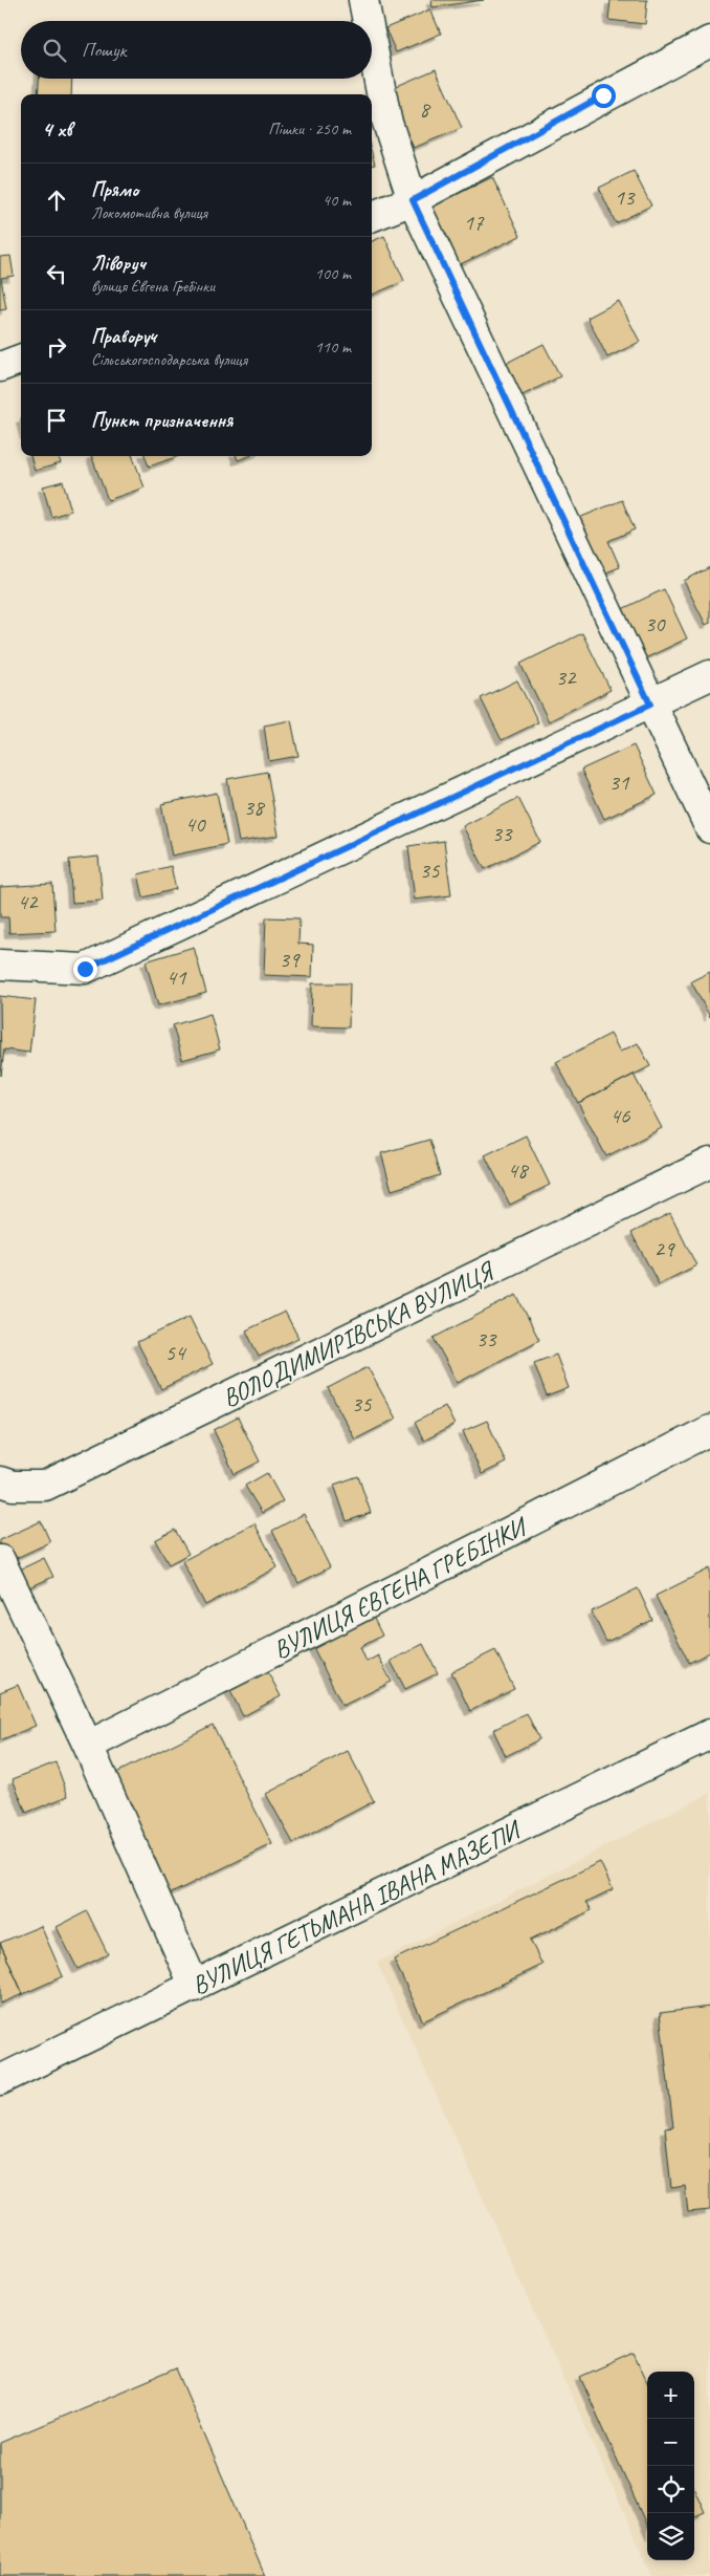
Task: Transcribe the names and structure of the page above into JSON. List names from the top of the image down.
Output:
{
  "streets": {
    "street": ["ВОЛОДИМИРІВСЬКА ВУЛИЦЯ", "ВУЛИЦЯ ЄВГЕНА ГРЕБІНКИ", "ВУЛИЦЯ ГЕТЬМАНА ІВАНА МАЗЕПИ"]
  },
  "house_numbers": [
    "8",
    "13",
    "17",
    "30",
    "32",
    "31",
    "38",
    "40",
    "33",
    "35",
    "42",
    "39",
    "41",
    "46",
    "48",
    "29",
    "33",
    "54",
    "35"
  ],
  "page": {
    "search": "Пошук",
    "heading": ["4 хв", "Пішки · 250 m"],
    "list": [
      ["Прямо", "Локомотивна вулиця", "40 m"],
      ["Ліворуч", "вулиця Євгена Гребінки", "100 m"],
      ["Праворуч", "Сільськогосподарська вулиця", "110 m"],
      "Пункт призначення"
    ],
    "map_buttons": ["+", "−"]
  }
}
